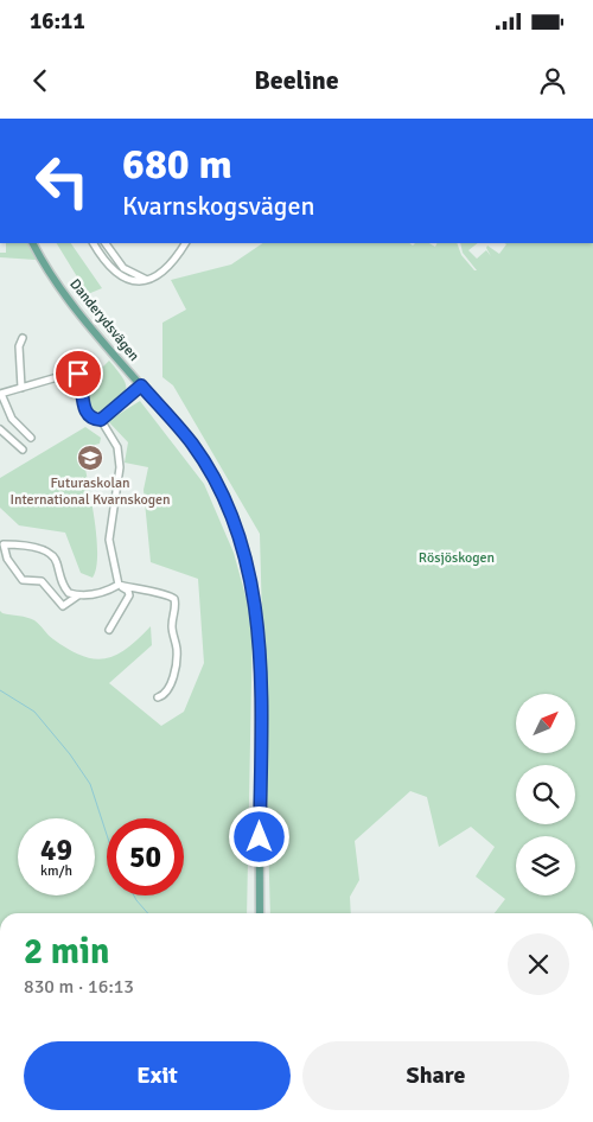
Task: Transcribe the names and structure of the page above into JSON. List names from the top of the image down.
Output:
{
  "streets": {
    "main road": ["Danderydsvägen"]
  },
  "parks": ["Rösjöskogen"],
  "places": {
    "school or university": ["Futuraskolan International Kvarnskogen"]
  },
  "north": "top right",
  "page": {
    "status": "16:11",
    "header": "Beeline",
    "turn": ["680 m", "Kvarnskogsvägen"],
    "speed": "49 km/h",
    "limit": "50",
    "heading": ["2 min", "830 m · 16:13"],
    "buttons": ["Exit", "Share"]
  }
}
